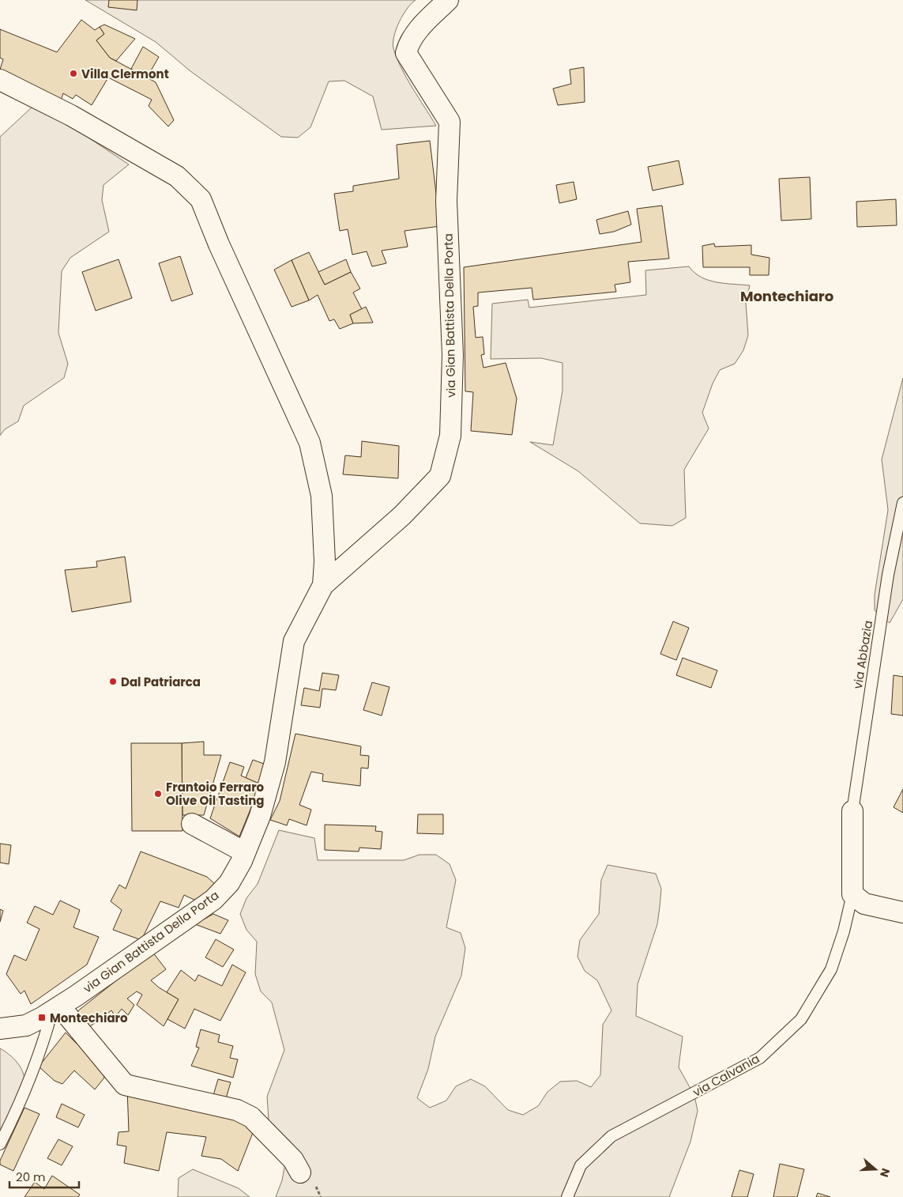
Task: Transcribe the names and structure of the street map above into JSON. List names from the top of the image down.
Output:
{
  "streets": {
    "street": ["via Gian Battista Della Porta", "via Calvania"],
    "lane": ["via Abbazia"]
  },
  "crossings": [
    ["via Abbazia", "via Calvania"]
  ],
  "districts": ["Montechiaro"],
  "places": {
    "other": ["Villa Clermont", "Dal Patriarca", "Frantoio Ferraro Olive Oil Tasting"],
    "transit": ["Montechiaro"]
  },
  "scale_bar": "20 m",
  "north": "right"
}
